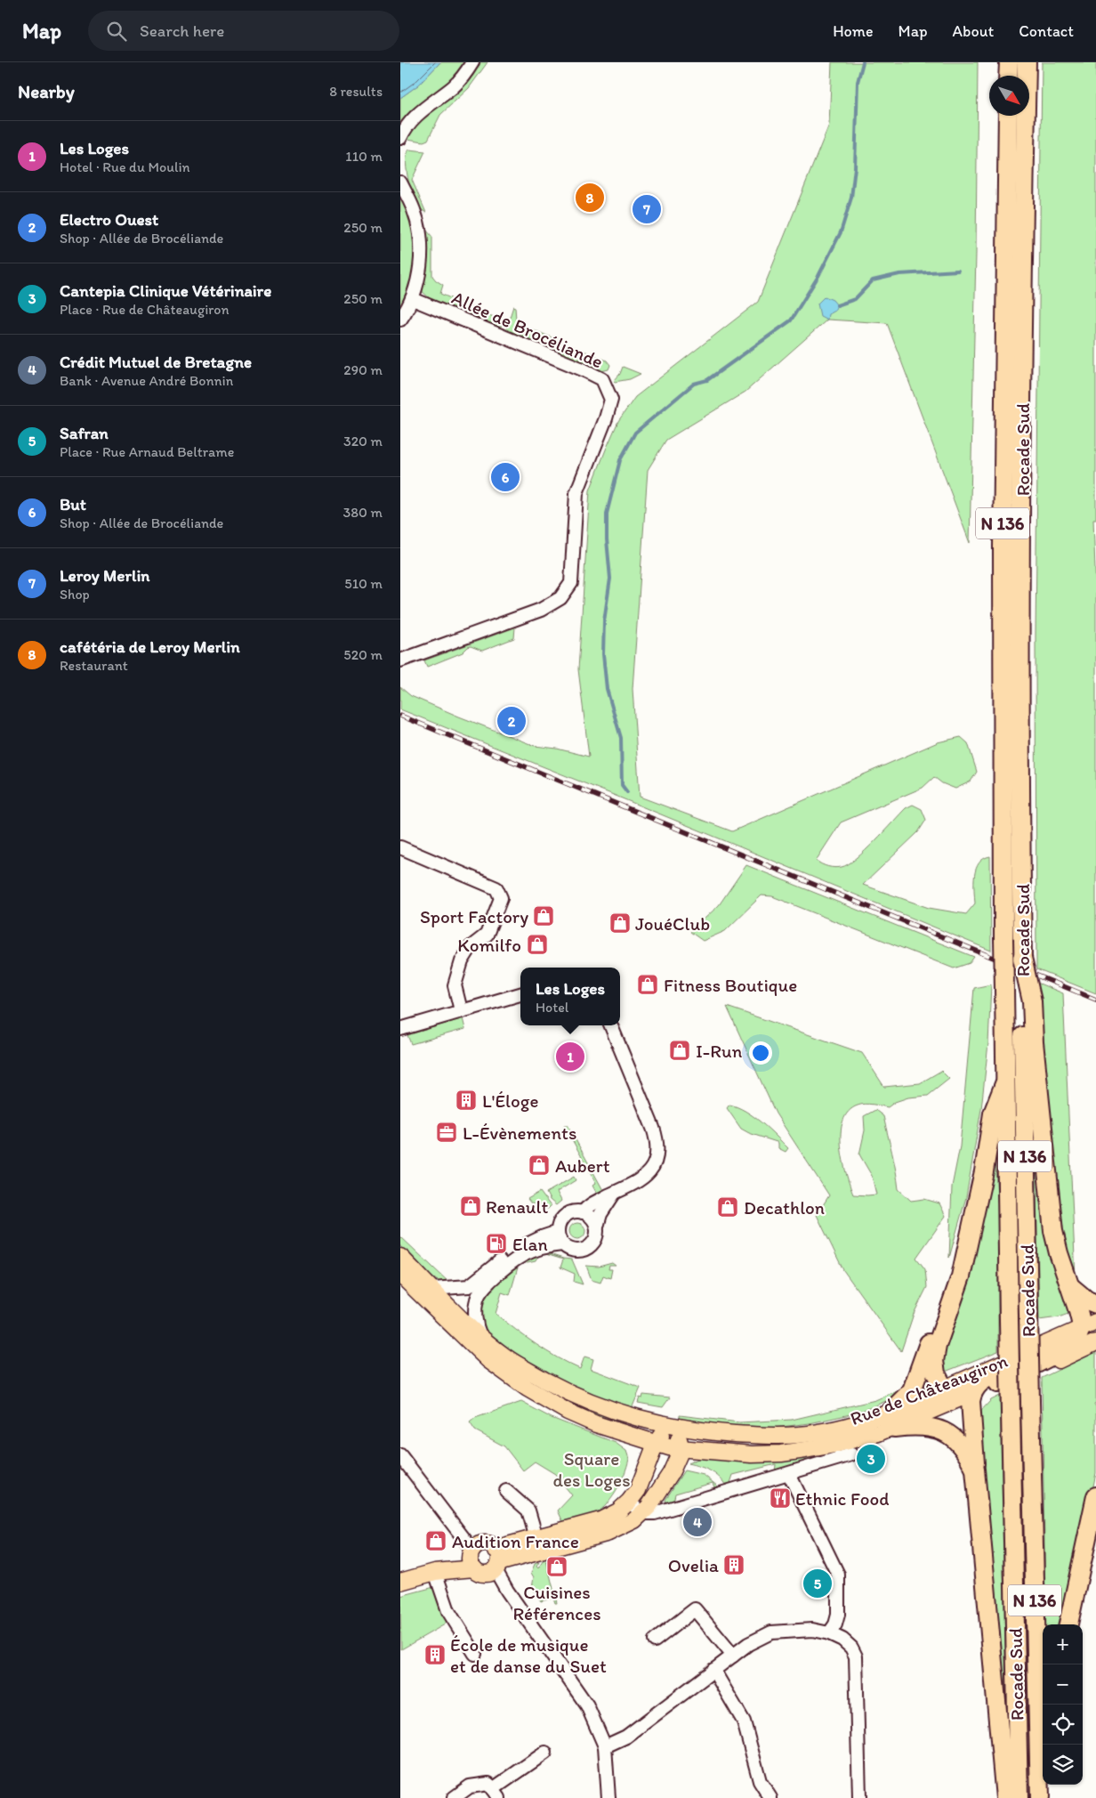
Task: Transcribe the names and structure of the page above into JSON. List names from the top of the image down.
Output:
{
  "streets": {
    "highway": ["Rocade Sud", "N 136"],
    "main road": ["Rue de Châteaugiron"],
    "street": ["Allée de Brocéliande"]
  },
  "parks": ["Square des Loges"],
  "places": {
    "shop": [
      "Sport Factory",
      "JouéClub",
      "Komilfo",
      "Fitness Boutique",
      "I-Run",
      "Aubert",
      "Renault",
      "Decathlon",
      "Audition France",
      "Cuisines Références"
    ],
    "building": ["L'Éloge", "Ovelia", "École de musique et de danse du Suet"],
    "office": ["L-Évènements"],
    "fuel station": ["Elan"],
    "restaurant": ["Ethnic Food"]
  },
  "north": "bottom right",
  "page": {
    "header": "Map",
    "search": "Search here",
    "nav": [
      "Home",
      "Map",
      "About",
      "Contact"
    ],
    "heading": ["Nearby", "8 results"],
    "list": [
      {
        "mark": "1",
        "name": "Les Loges",
        "note": "Hotel · Rue du Moulin",
        "value": "110 m"
      },
      {
        "mark": "2",
        "name": "Electro Ouest",
        "note": "Shop · Allée de Brocéliande",
        "value": "250 m"
      },
      {
        "mark": "3",
        "name": "Cantepia Clinique Vétérinaire",
        "note": "Place · Rue de Châteaugiron",
        "value": "250 m"
      },
      {
        "mark": "4",
        "name": "Crédit Mutuel de Bretagne",
        "note": "Bank · Avenue André Bonnin",
        "value": "290 m"
      },
      {
        "mark": "5",
        "name": "Safran",
        "note": "Place · Rue Arnaud Beltrame",
        "value": "320 m"
      },
      {
        "mark": "6",
        "name": "But",
        "note": "Shop · Allée de Brocéliande",
        "value": "380 m"
      },
      {
        "mark": "7",
        "name": "Leroy Merlin",
        "note": "Shop",
        "value": "510 m"
      },
      {
        "mark": "8",
        "name": "cafétéria de Leroy Merlin",
        "note": "Restaurant",
        "value": "520 m"
      }
    ],
    "pins": [
      "8",
      "7",
      "6",
      "2",
      "1",
      "3",
      "4",
      "5"
    ],
    "popup": ["Les Loges", "Hotel"],
    "map_buttons": ["+", "−"]
  }
}
